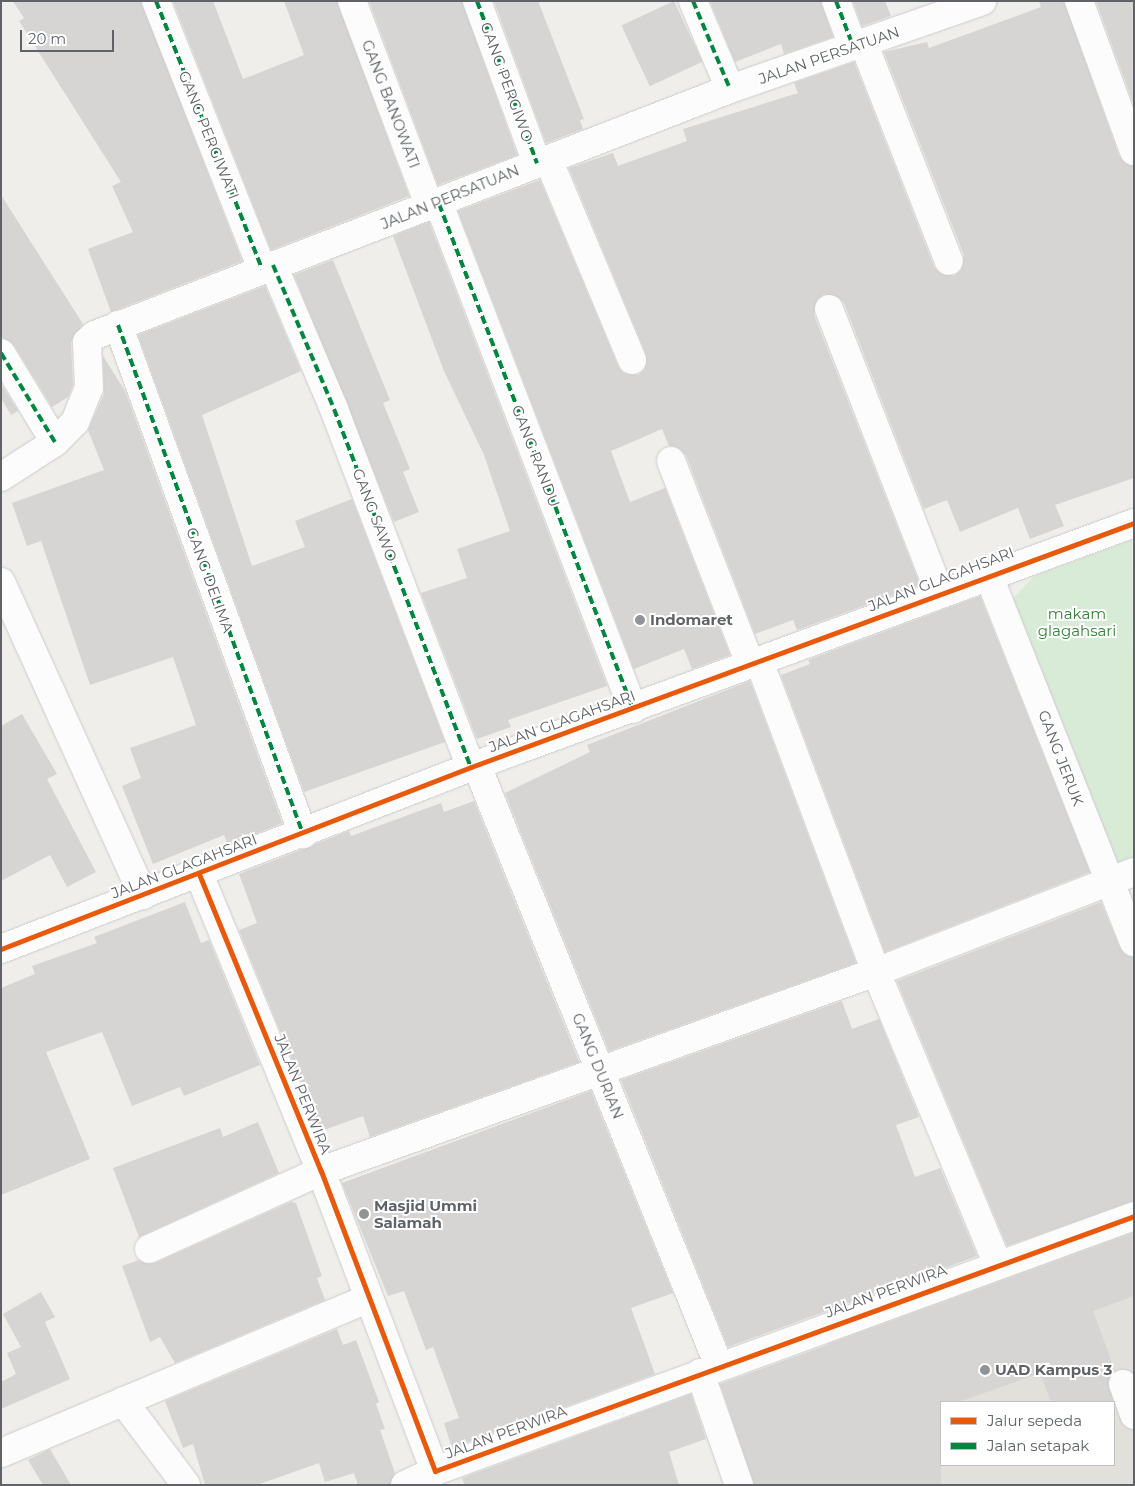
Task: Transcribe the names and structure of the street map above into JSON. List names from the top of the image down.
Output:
{
  "streets": {
    "street": [
      "JALAN PERSATUAN",
      "GANG PERGIWO",
      "GANG BANOWATI",
      "GANG PERGIWATI",
      "GANG RANDU",
      "GANG SAWO",
      "JALAN GLAGAHSARI",
      "GANG DELIMA",
      "GANG JERUK",
      "GANG DURIAN",
      "JALAN PERWIRA"
    ]
  },
  "crossings": [
    ["JALAN PERSATUAN", "GANG PERGIWO"],
    ["JALAN PERSATUAN", "GANG BANOWATI"],
    ["JALAN PERSATUAN", "GANG PERGIWATI"],
    ["JALAN PERSATUAN", "GANG RANDU"],
    ["JALAN PERSATUAN", "GANG SAWO"],
    ["JALAN PERSATUAN", "GANG DELIMA"],
    ["GANG BANOWATI", "GANG RANDU"],
    ["GANG PERGIWATI", "GANG SAWO"],
    ["GANG RANDU", "JALAN GLAGAHSARI"],
    ["GANG SAWO", "JALAN GLAGAHSARI"],
    ["GANG SAWO", "GANG DURIAN"],
    ["JALAN GLAGAHSARI", "GANG DELIMA"],
    ["JALAN GLAGAHSARI", "GANG JERUK"],
    ["JALAN GLAGAHSARI", "GANG DURIAN"],
    ["JALAN GLAGAHSARI", "JALAN PERWIRA"],
    ["GANG DURIAN", "JALAN PERWIRA"]
  ],
  "parks": ["makam glagahsari"],
  "places": ["Indomaret", "Masjid Ummi Salamah", "UAD Kampus 3"],
  "legend": ["Jalur sepeda", "Jalan setapak"],
  "scale_bar": "20 m"
}
